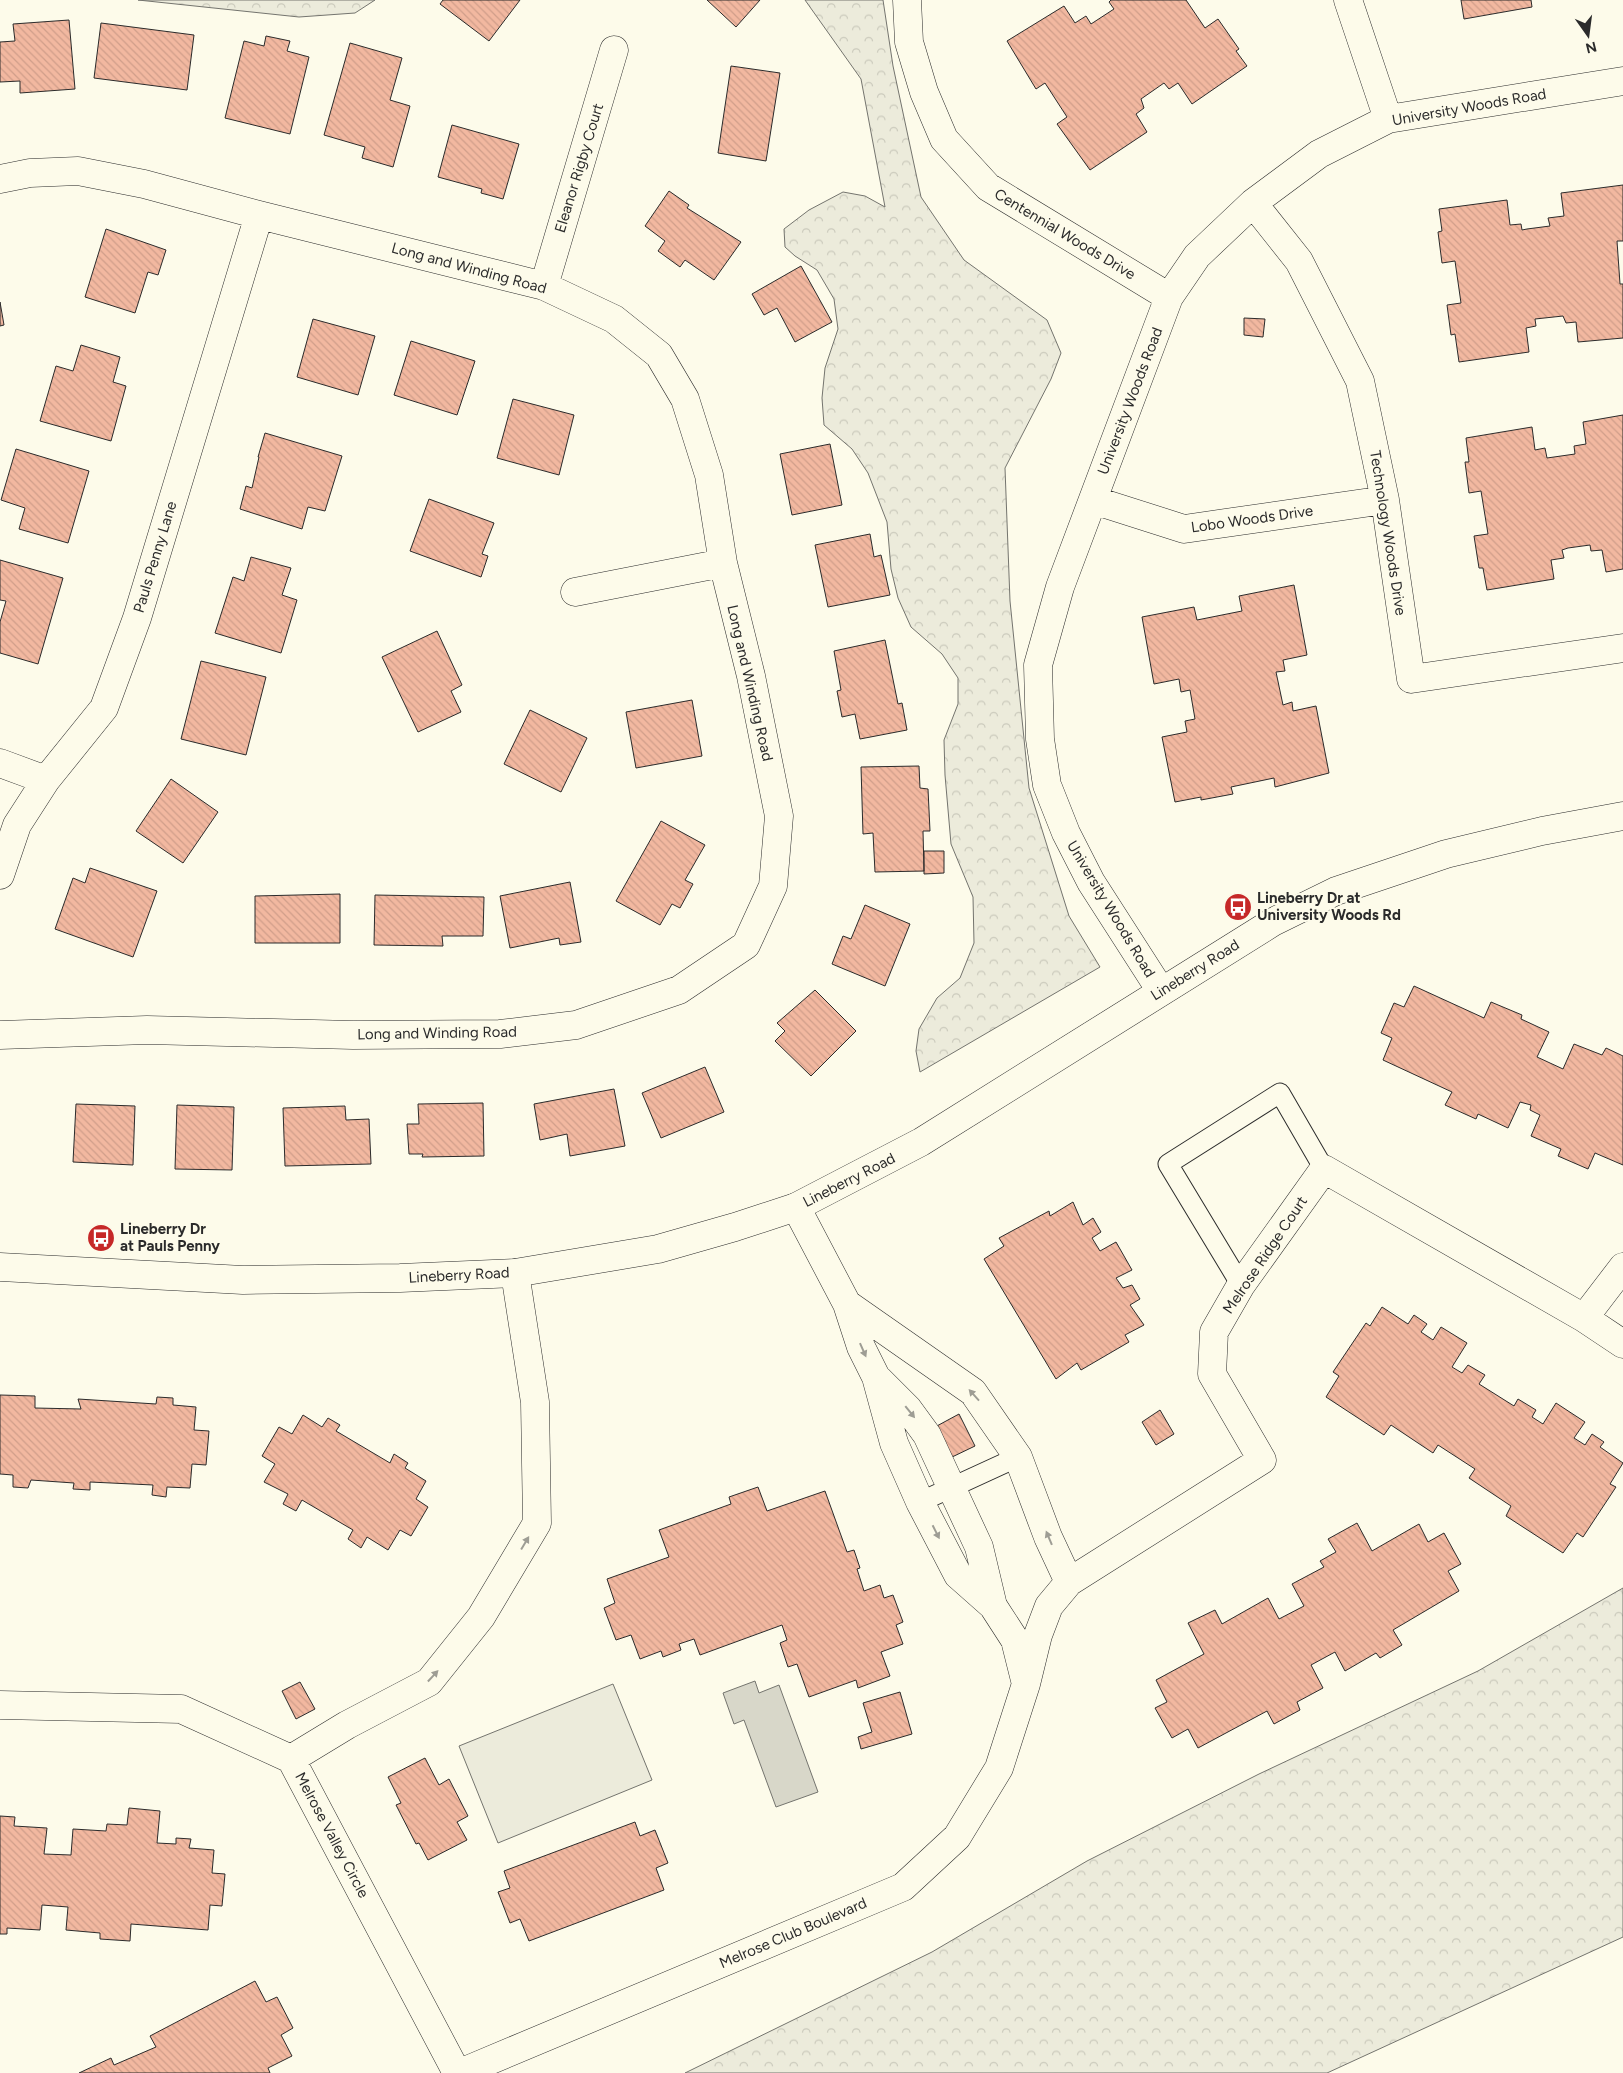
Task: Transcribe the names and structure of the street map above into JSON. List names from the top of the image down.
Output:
{
  "streets": {
    "street": [
      "University Woods Road",
      "Eleanor Rigby Court",
      "Centennial Woods Drive",
      "Long and Winding Road",
      "Lobo Woods Drive",
      "Technology Woods Drive",
      "Pauls Penny Lane",
      "Lineberry Road",
      "Melrose Ridge Court",
      "Melrose Valley Circle",
      "Melrose Club Boulevard"
    ]
  },
  "crossings": [
    ["University Woods Road", "Centennial Woods Drive"],
    ["University Woods Road", "Lobo Woods Drive"],
    ["University Woods Road", "Technology Woods Drive"],
    ["University Woods Road", "Lineberry Road"],
    ["Eleanor Rigby Court", "Long and Winding Road"],
    ["Long and Winding Road", "Pauls Penny Lane"],
    ["Lobo Woods Drive", "Technology Woods Drive"],
    ["Melrose Ridge Court", "Melrose Club Boulevard"],
    ["Melrose Valley Circle", "Melrose Club Boulevard"]
  ],
  "places": {
    "bus stop": ["Lineberry Dr at University Woods Rd", "Lineberry Dr at Pauls Penny"]
  },
  "north": "bottom"
}
